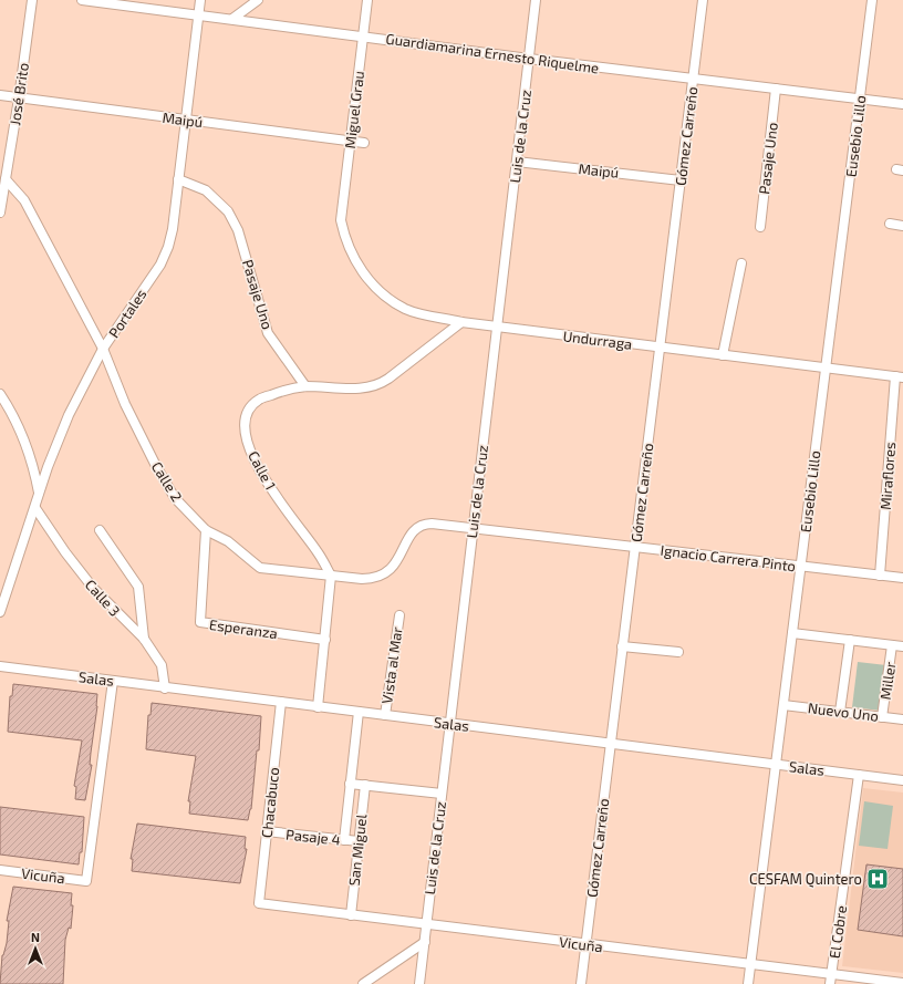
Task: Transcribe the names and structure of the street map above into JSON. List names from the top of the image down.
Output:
{
  "streets": {
    "street": [
      "Guardiamarina Ernesto Riquelme",
      "José Brito",
      "Miguel Grau",
      "Maipú",
      "Luis de la Cruz",
      "Gómez Carreño",
      "Eusebio Lillo",
      "Pasaje Uno",
      "Portales",
      "Undurraga",
      "Calle 1",
      "Miraflores",
      "Calle 2",
      "Ignacio Carrera Pinto",
      "Calle 3",
      "Esperanza",
      "Vista al Mar",
      "Salas",
      "Miller",
      "Nuevo Uno",
      "Chacabuco",
      "Pasaje 4",
      "San Miguel",
      "Vicuña",
      "El Cobre"
    ]
  },
  "crossings": [
    ["Guardiamarina Ernesto Riquelme", "Miguel Grau"],
    ["Guardiamarina Ernesto Riquelme", "Luis de la Cruz"],
    ["Guardiamarina Ernesto Riquelme", "Gómez Carreño"],
    ["Guardiamarina Ernesto Riquelme", "Eusebio Lillo"],
    ["Guardiamarina Ernesto Riquelme", "Pasaje Uno"],
    ["Guardiamarina Ernesto Riquelme", "Portales"],
    ["José Brito", "Maipú"],
    ["José Brito", "Calle 2"],
    ["Miguel Grau", "Maipú"],
    ["Miguel Grau", "Undurraga"],
    ["Maipú", "Luis de la Cruz"],
    ["Maipú", "Gómez Carreño"],
    ["Maipú", "Portales"],
    ["Luis de la Cruz", "Undurraga"],
    ["Luis de la Cruz", "Calle 2"],
    ["Luis de la Cruz", "Ignacio Carrera Pinto"],
    ["Luis de la Cruz", "Salas"],
    ["Luis de la Cruz", "Vicuña"],
    ["Gómez Carreño", "Undurraga"],
    ["Gómez Carreño", "Ignacio Carrera Pinto"],
    ["Gómez Carreño", "Salas"],
    ["Gómez Carreño", "Vicuña"],
    ["Eusebio Lillo", "Undurraga"],
    ["Eusebio Lillo", "Ignacio Carrera Pinto"],
    ["Eusebio Lillo", "Salas"],
    ["Eusebio Lillo", "Nuevo Uno"],
    ["Eusebio Lillo", "Vicuña"],
    ["Pasaje Uno", "Portales"],
    ["Pasaje Uno", "Calle 1"],
    ["Portales", "Calle 2"],
    ["Portales", "Calle 3"],
    ["Undurraga", "Miraflores"],
    ["Calle 1", "Calle 2"],
    ["Miraflores", "Ignacio Carrera Pinto"],
    ["Calle 2", "Ignacio Carrera Pinto"],
    ["Calle 2", "Esperanza"],
    ["Calle 3", "Salas"],
    ["Vista al Mar", "Salas"],
    ["Salas", "Chacabuco"],
    ["Salas", "San Miguel"],
    ["Salas", "Vicuña"],
    ["Salas", "El Cobre"],
    ["Miller", "Nuevo Uno"],
    ["Chacabuco", "Pasaje 4"],
    ["Chacabuco", "Vicuña"],
    ["Pasaje 4", "San Miguel"],
    ["San Miguel", "Vicuña"],
    ["Vicuña", "El Cobre"]
  ],
  "places": {
    "hospital": ["CESFAM Quintero"]
  },
  "north": "top"
}
